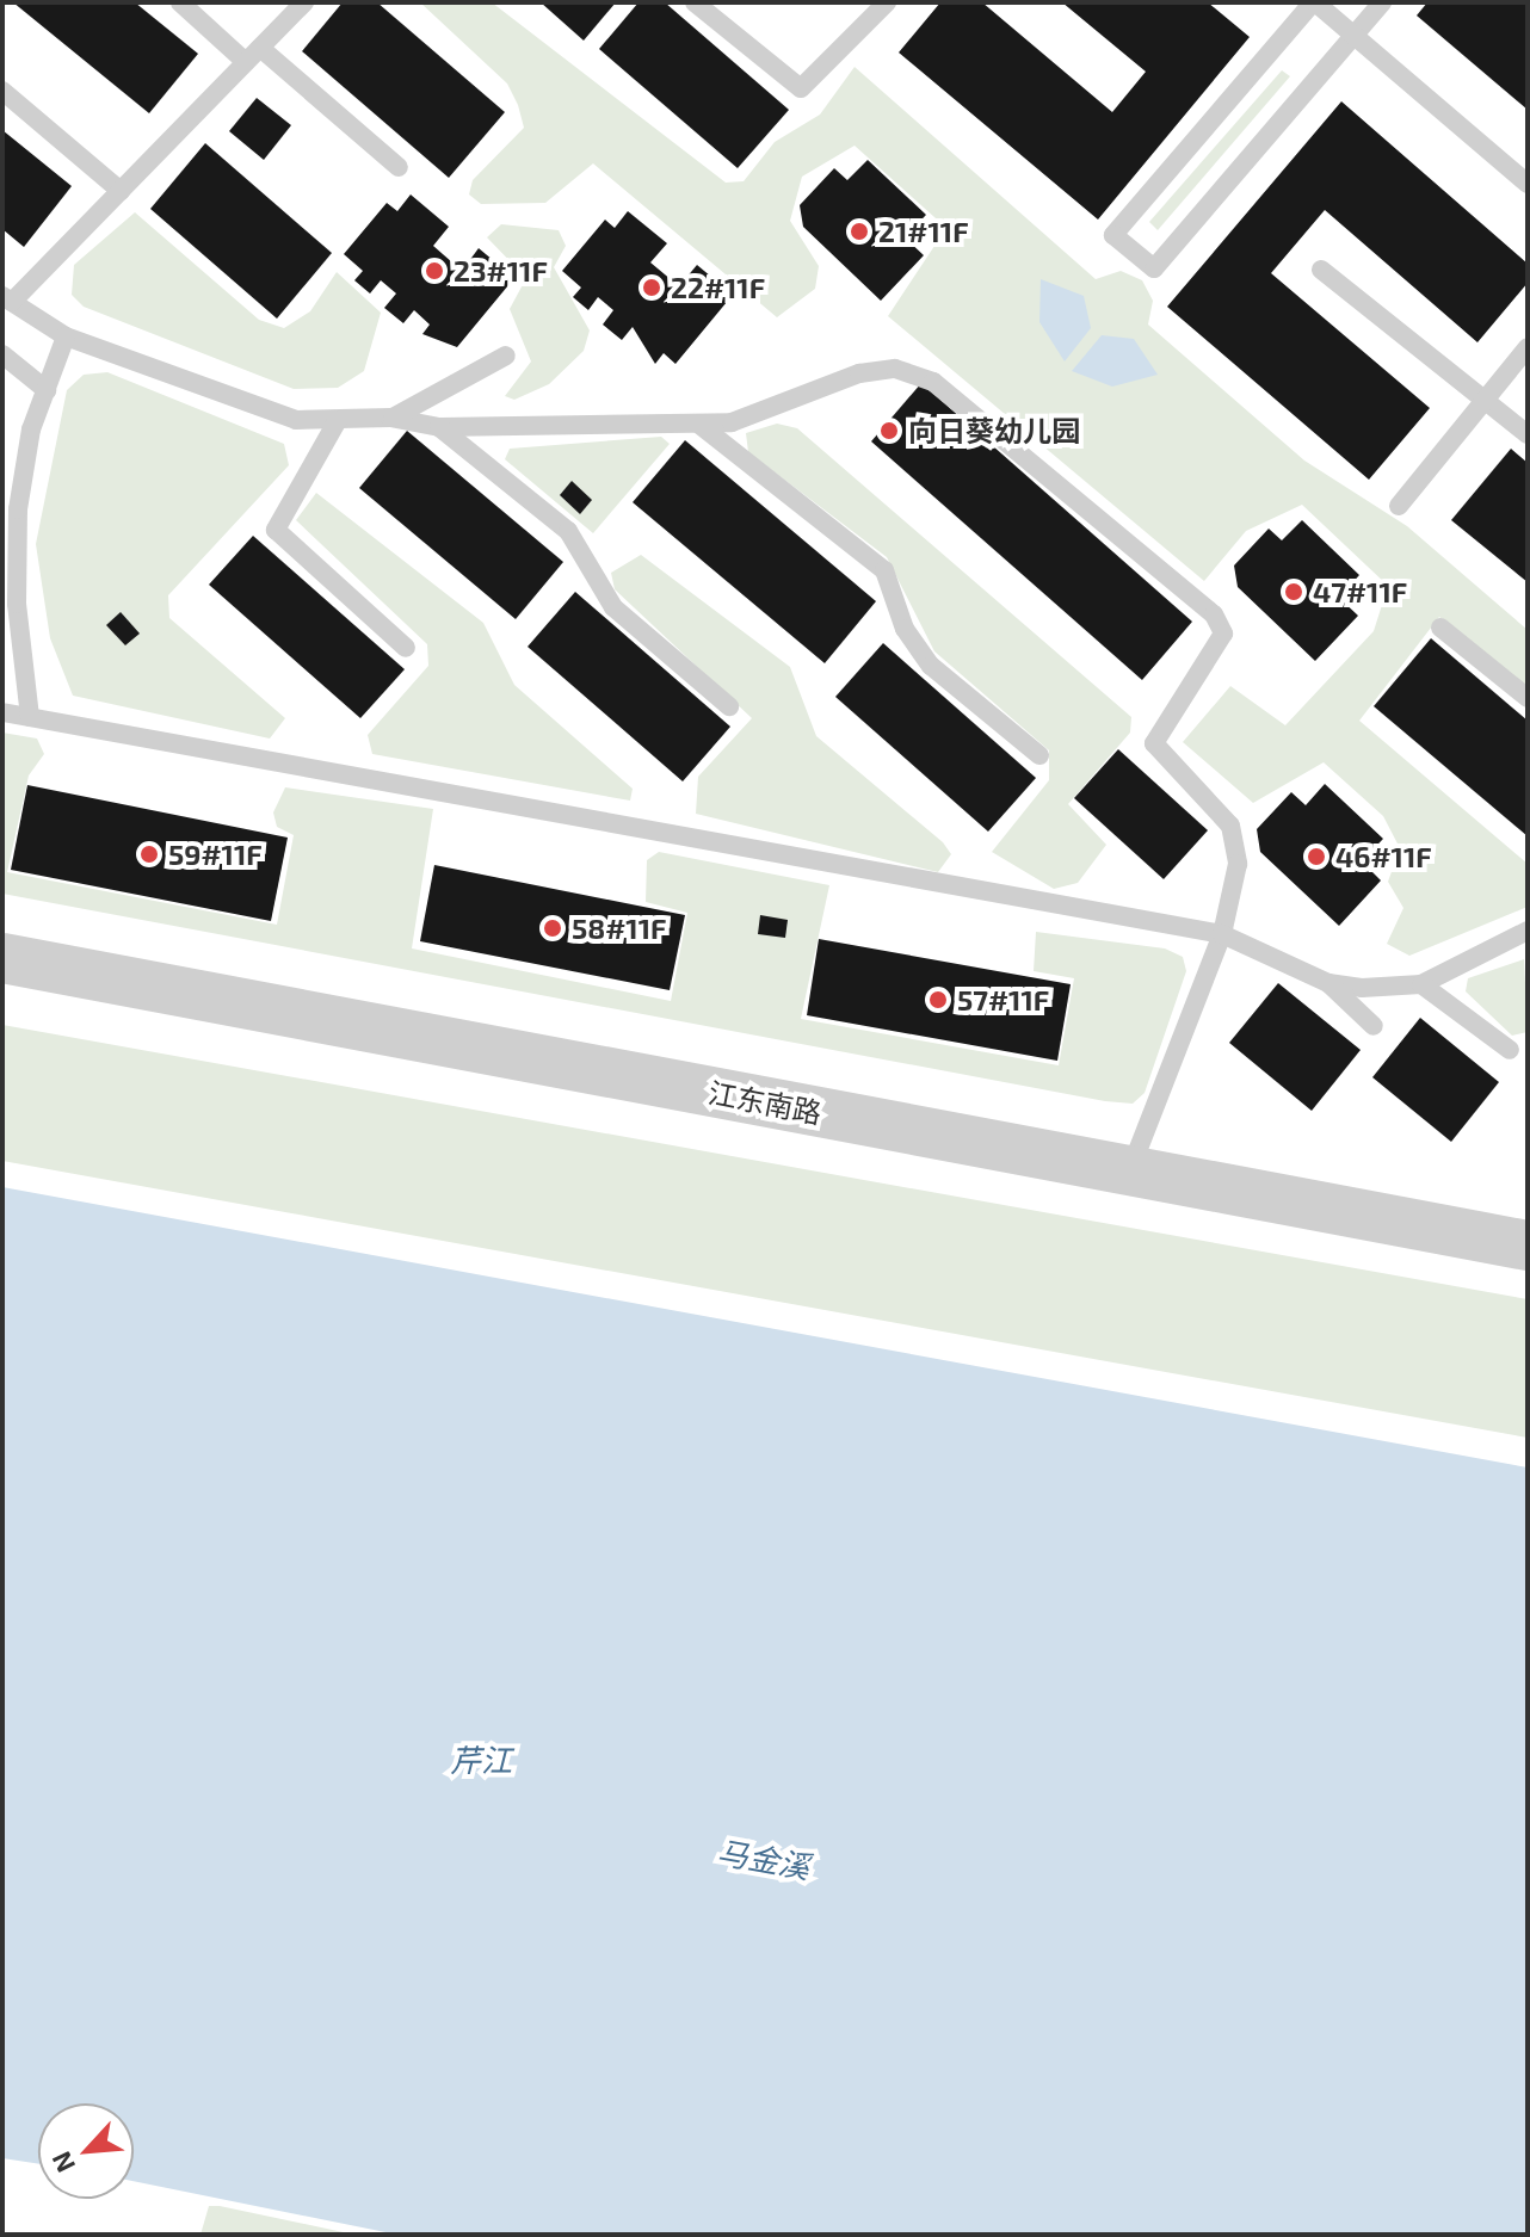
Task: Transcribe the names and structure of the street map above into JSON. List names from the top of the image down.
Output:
{
  "streets": {
    "street": ["江东南路"]
  },
  "water": ["芹江", "马金溪"],
  "places": [
    "21#11F",
    "23#11F",
    "22#11F",
    "向日葵幼儿园",
    "47#11F",
    "59#11F",
    "46#11F",
    "58#11F",
    "57#11F"
  ],
  "north": "bottom left"
}
